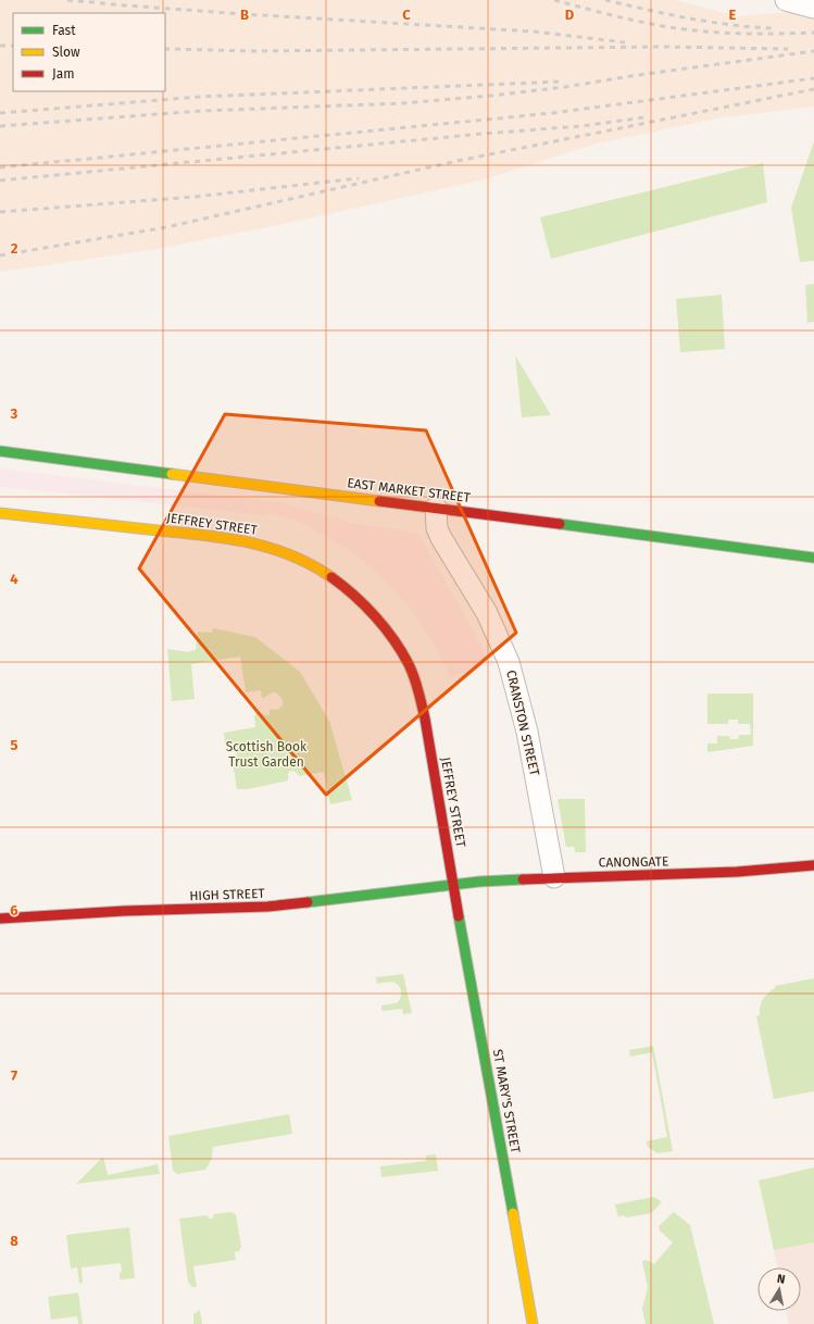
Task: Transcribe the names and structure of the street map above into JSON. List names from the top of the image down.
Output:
{
  "streets": {
    "street": [
      "EAST MARKET STREET",
      "JEFFREY STREET",
      "CRANSTON STREET",
      "CANONGATE",
      "HIGH STREET",
      "ST MARY'S STREET"
    ]
  },
  "crossings": [
    ["EAST MARKET STREET", "CRANSTON STREET"],
    ["JEFFREY STREET", "CANONGATE"],
    ["JEFFREY STREET", "HIGH STREET"],
    ["JEFFREY STREET", "ST MARY'S STREET"],
    ["CRANSTON STREET", "CANONGATE"],
    ["CANONGATE", "HIGH STREET"],
    ["CANONGATE", "ST MARY'S STREET"],
    ["HIGH STREET", "ST MARY'S STREET"]
  ],
  "parks": ["Scottish Book Trust Garden"],
  "legend": ["Fast", "Slow", "Jam"],
  "north": "top",
  "grid": {
    "columns": [
      "B",
      "C",
      "D",
      "E"
    ],
    "rows": [
      "2",
      "3",
      "4",
      "5",
      "6",
      "7",
      "8"
    ]
  }
}
